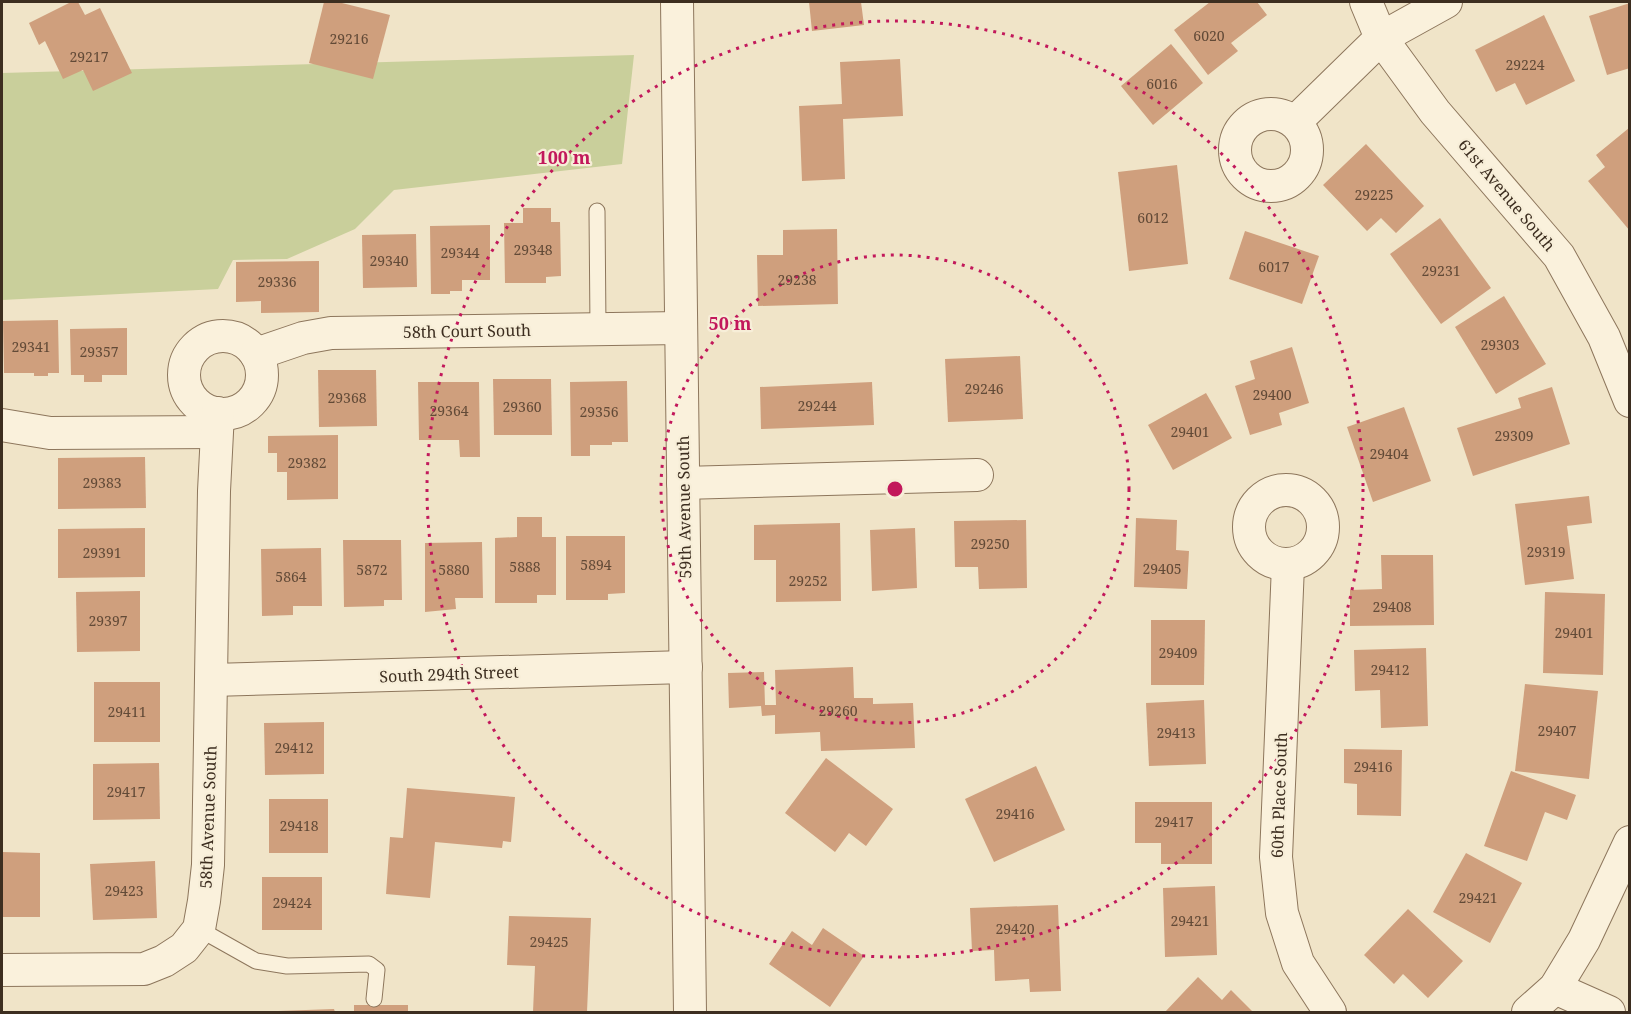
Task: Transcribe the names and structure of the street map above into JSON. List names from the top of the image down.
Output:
{
  "streets": {
    "street": [
      "61st Avenue South",
      "58th Court South",
      "59th Avenue South",
      "South 294th Street",
      "60th Place South",
      "58th Avenue South"
    ]
  },
  "crossings": [
    ["58th Court South", "59th Avenue South"],
    ["59th Avenue South", "South 294th Street"],
    ["South 294th Street", "58th Avenue South"]
  ],
  "house_numbers": [
    "6020",
    "29216",
    "29217",
    "29224",
    "6016",
    "29225",
    "6012",
    "29348",
    "29344",
    "29340",
    "6017",
    "29231",
    "29238",
    "29336",
    "29303",
    "29341",
    "29357",
    "29246",
    "29400",
    "29368",
    "29244",
    "29360",
    "29364",
    "29356",
    "29401",
    "29309",
    "29404",
    "29382",
    "29383",
    "29250",
    "29319",
    "29391",
    "5894",
    "5888",
    "29405",
    "5872",
    "5880",
    "5864",
    "29252",
    "29408",
    "29397",
    "29401",
    "29409",
    "29412",
    "29260",
    "29411",
    "29407",
    "29413",
    "29412",
    "29416",
    "29417",
    "29416",
    "29417",
    "29418",
    "29423",
    "29421",
    "29424",
    "29421",
    "29420",
    "29425"
  ],
  "rings": ["100 m", "50 m"]
}
